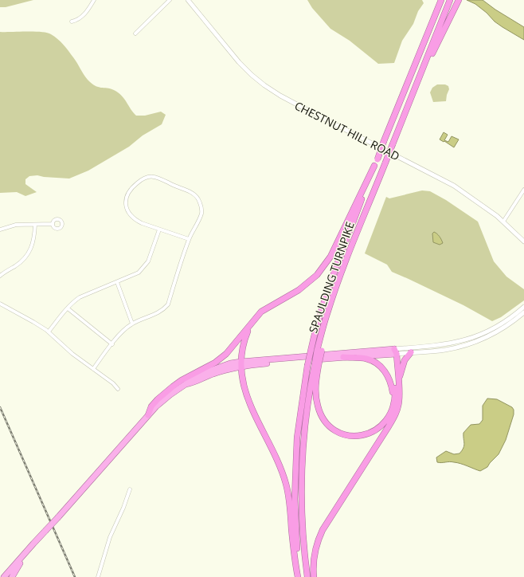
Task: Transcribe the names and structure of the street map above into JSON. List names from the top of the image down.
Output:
{
  "streets": {
    "highway": ["SPAULDING TURNPIKE"],
    "street": ["CHESTNUT HILL ROAD"]
  }
}
